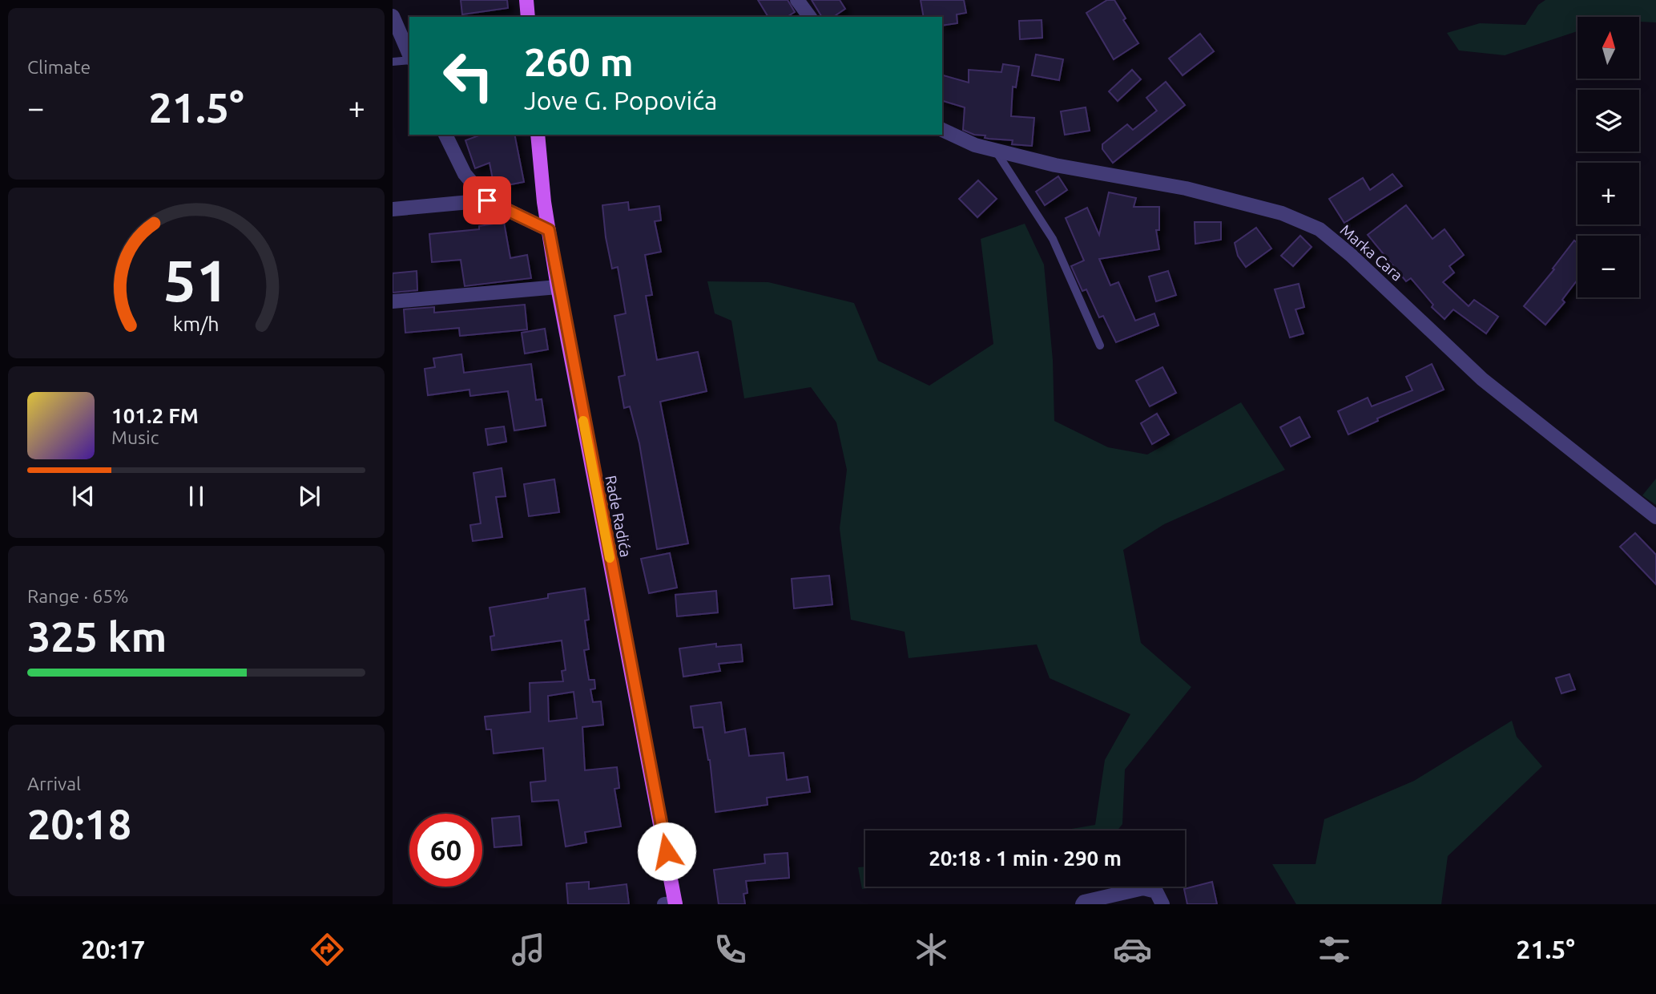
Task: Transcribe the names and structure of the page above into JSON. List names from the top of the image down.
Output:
{
  "streets": {
    "main road": ["Rade Radića"],
    "street": ["Marka Cara"]
  },
  "north": "top",
  "page": {
    "tile": [
      "Climate",
      ["Range · 65%", "325 km"],
      ["Arrival", "20:18"]
    ],
    "map_buttons": ["+", "−"],
    "turn": ["260 m", "Jove G. Popovića"],
    "heat": ["−", "21.5°", "+"],
    "song": ["101.2 FM", "Music"],
    "limit": "60",
    "trip": "20:18 · 1 min · 290 m",
    "tabs": ["20:17", "21.5°"],
    "gauge": ["51", "km/h"]
  }
}
